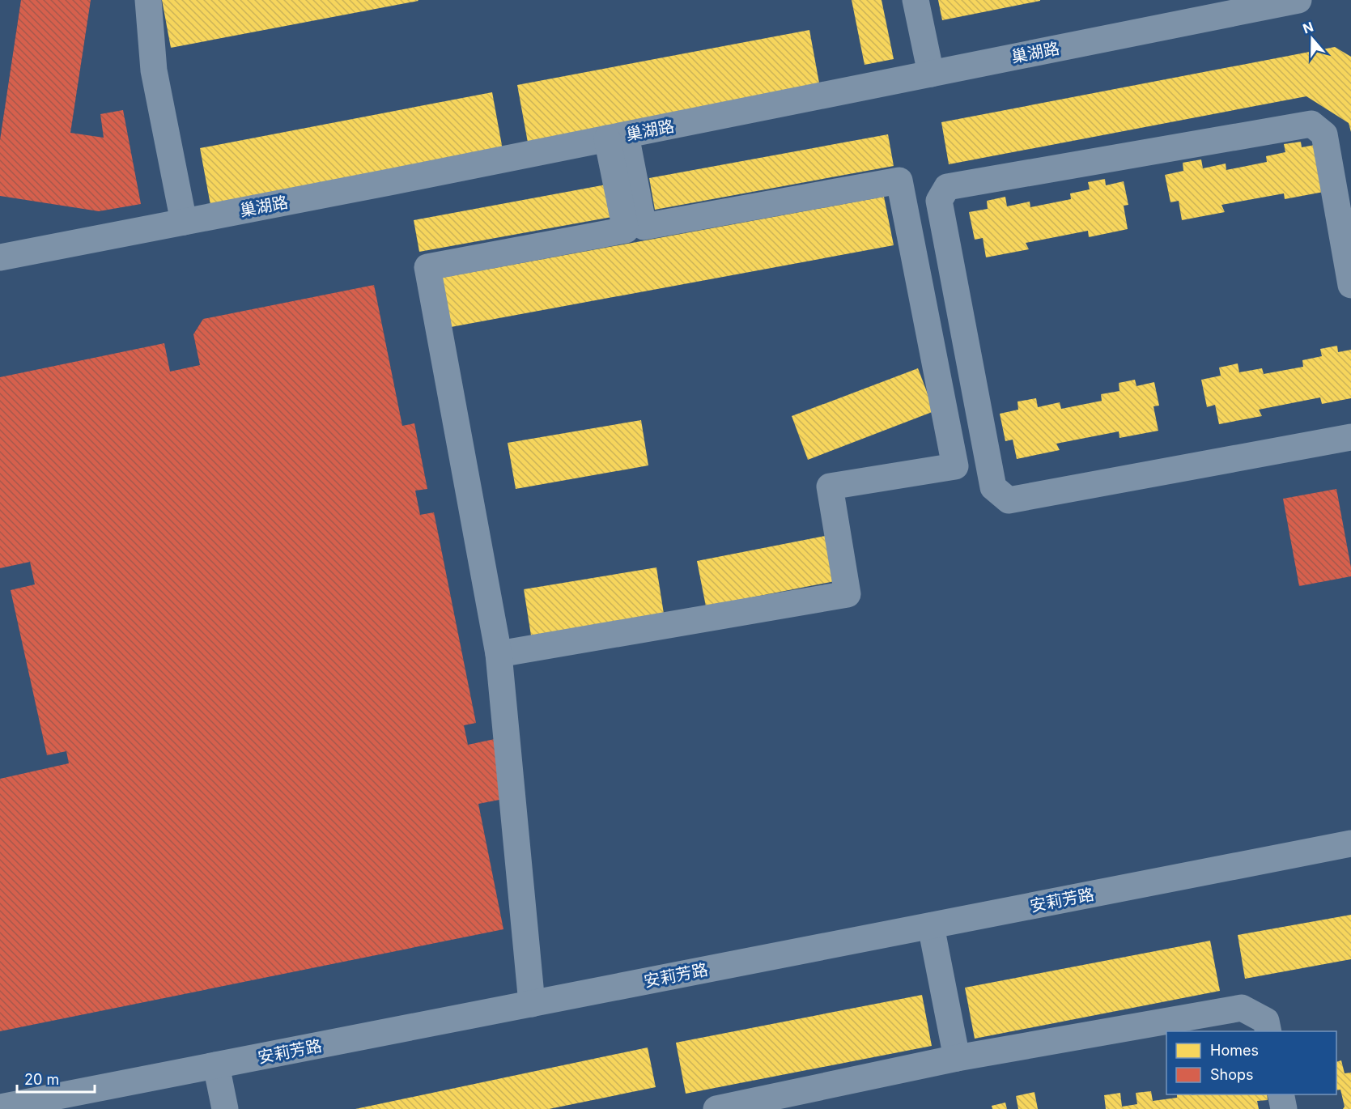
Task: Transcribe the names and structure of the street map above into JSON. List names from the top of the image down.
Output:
{
  "streets": {
    "street": ["巢湖路", "安莉芳路"]
  },
  "legend": ["Homes", "Shops"],
  "scale_bar": "20 m",
  "north": "top"
}
